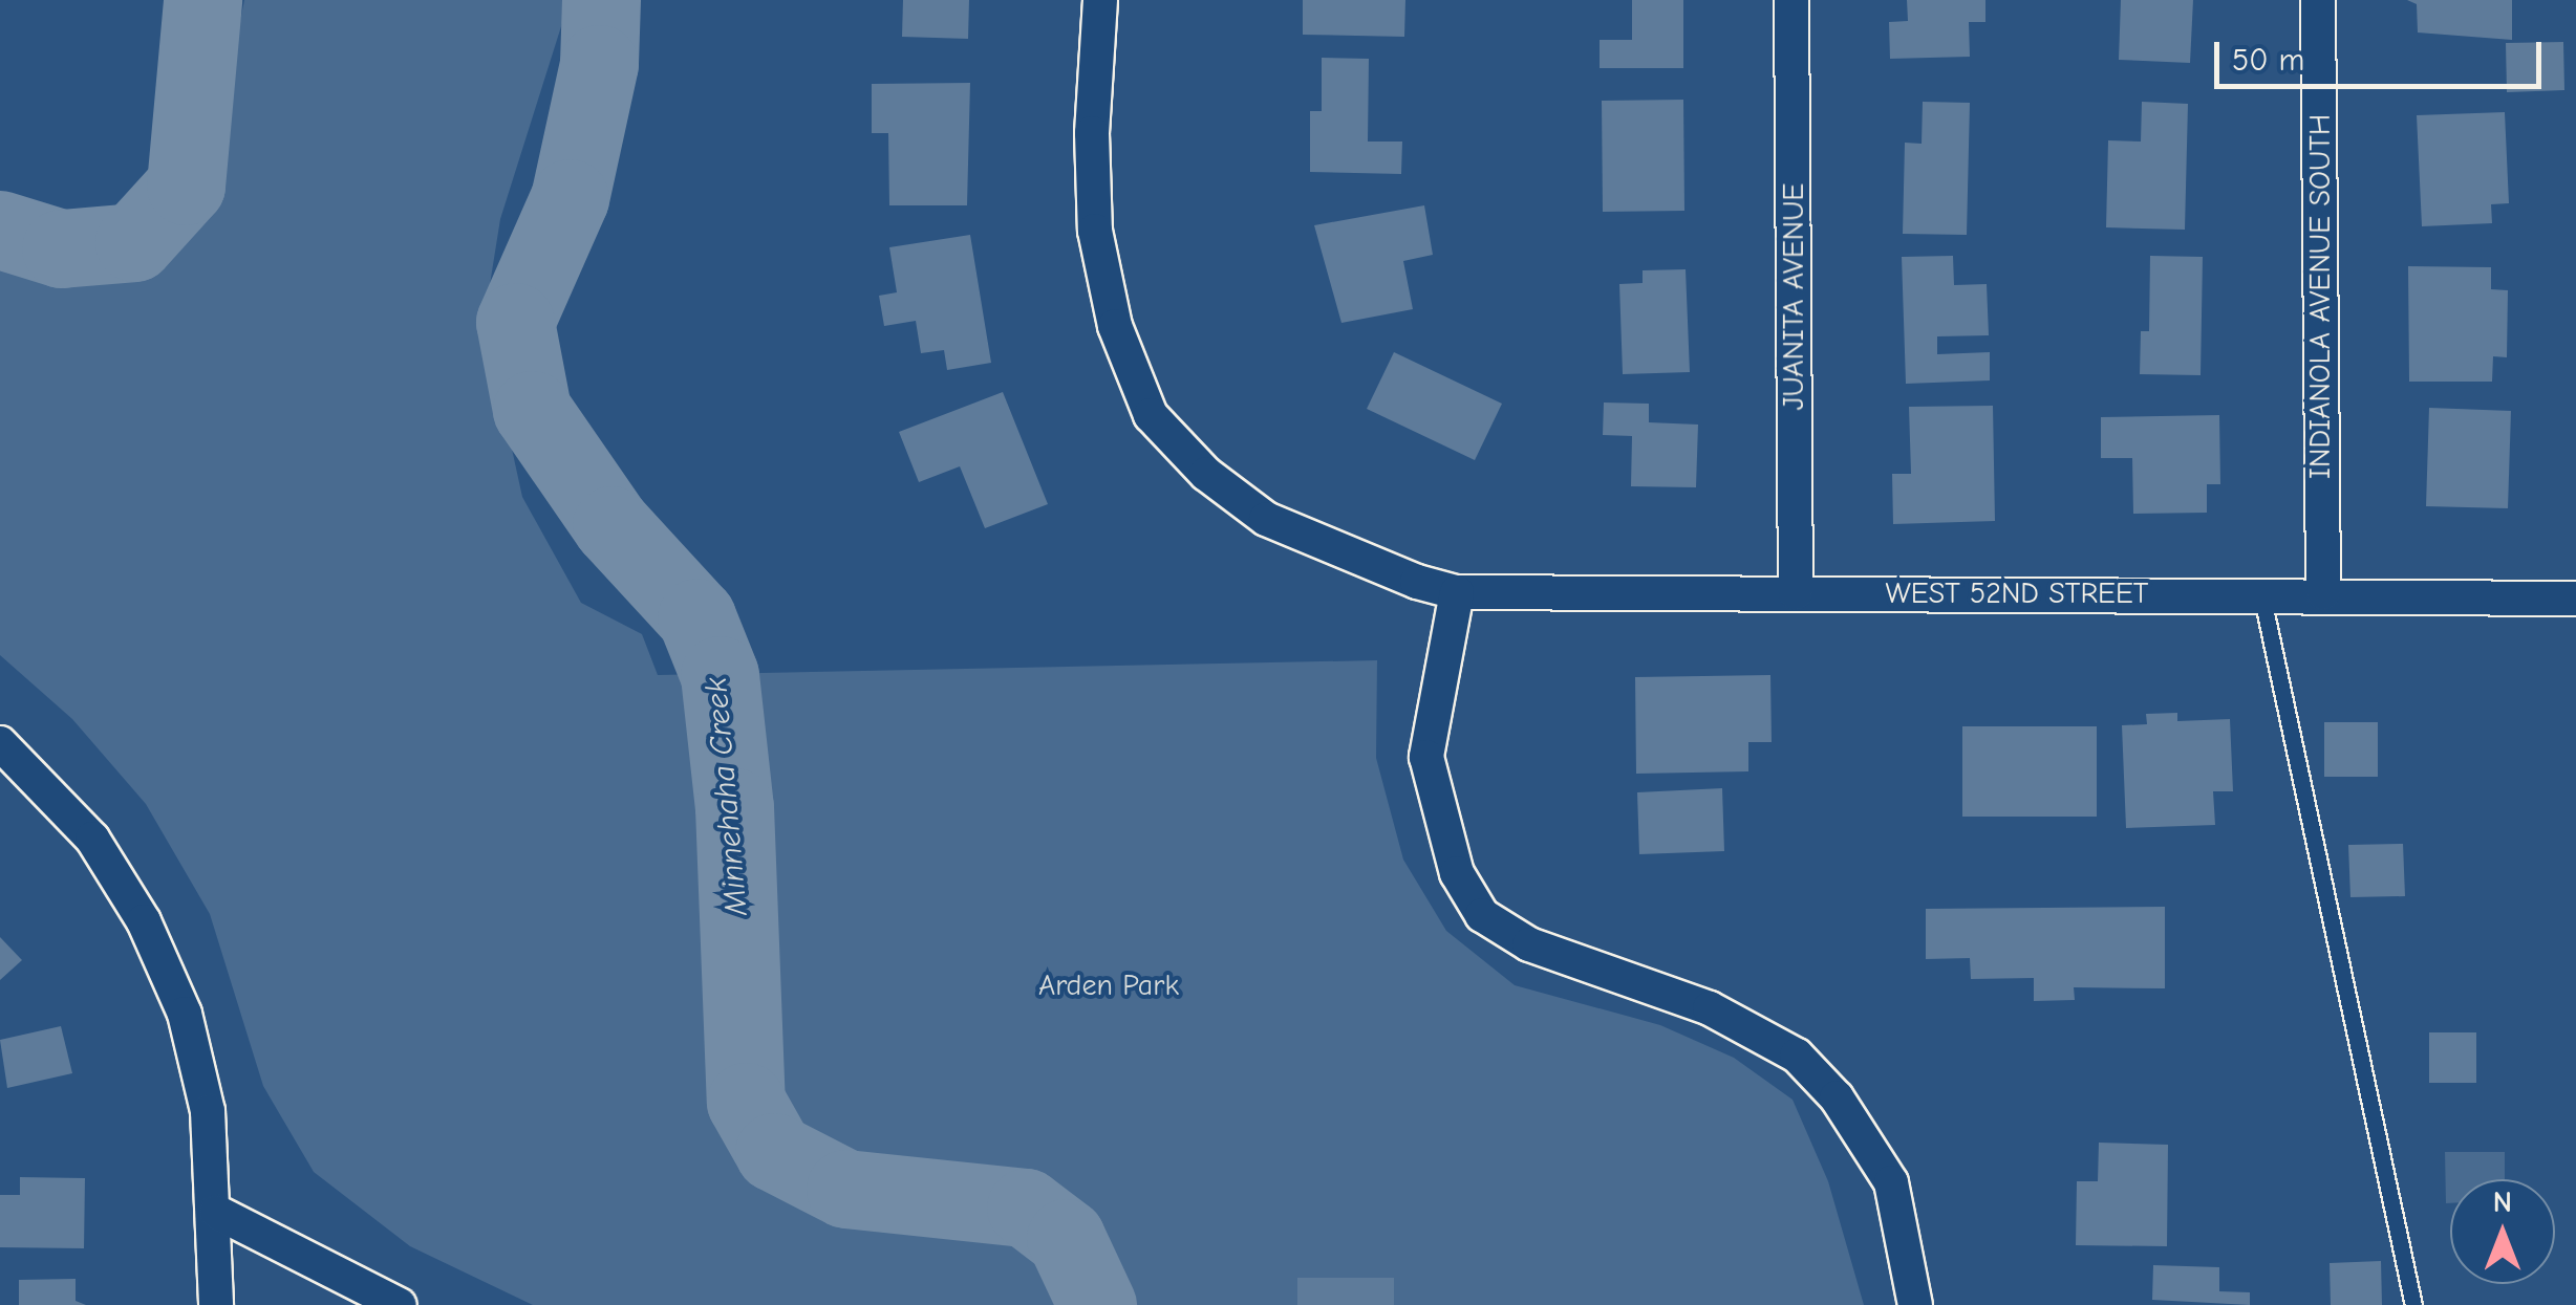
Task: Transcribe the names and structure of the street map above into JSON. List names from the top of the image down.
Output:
{
  "streets": {
    "street": ["JUANITA AVENUE", "INDIANOLA AVENUE SOUTH", "WEST 52ND STREET"]
  },
  "crossings": [
    ["JUANITA AVENUE", "WEST 52ND STREET"],
    ["INDIANOLA AVENUE SOUTH", "WEST 52ND STREET"]
  ],
  "water": ["Minnehaha Creek"],
  "parks": ["Arden Park"],
  "scale_bar": "50 m",
  "north": "top"
}
